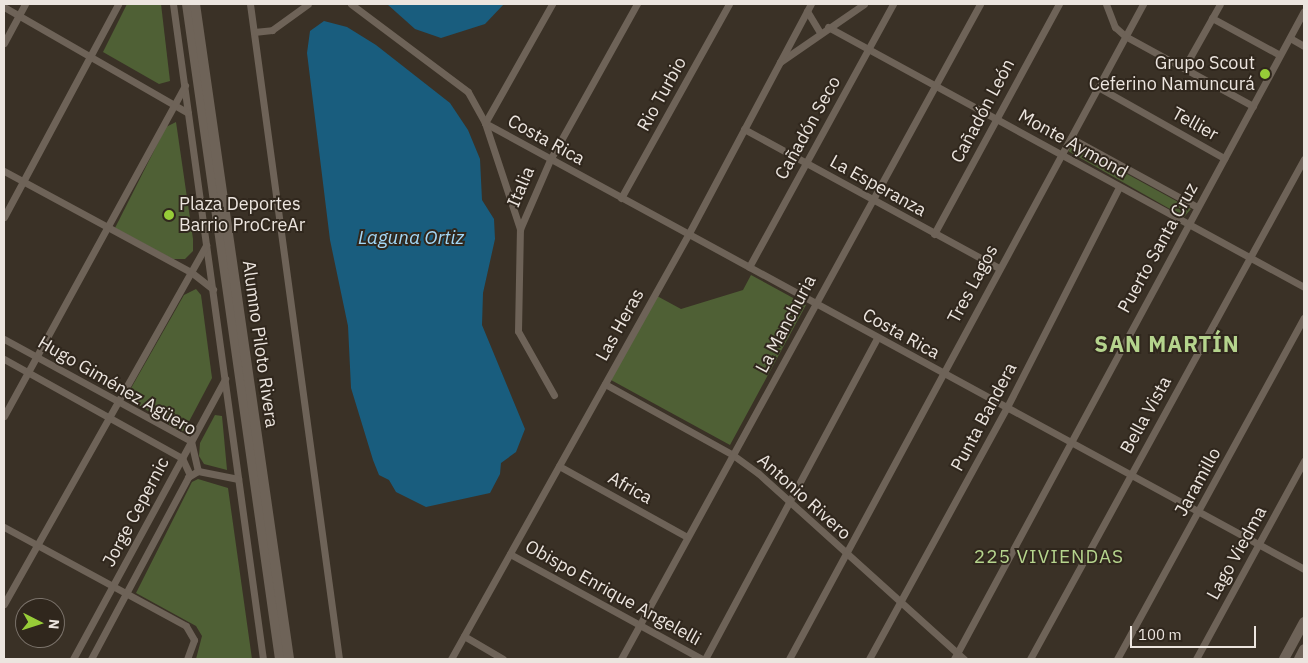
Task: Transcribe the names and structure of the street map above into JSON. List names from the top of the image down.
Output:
{
  "streets": {
    "main road": ["Alumno Piloto Rivera"],
    "street": [
      "Rio Turbio",
      "Cañadón León",
      "Tellier",
      "Cañadón Seco",
      "Costa Rica",
      "Monte Aymond",
      "La Esperanza",
      "Italia",
      "Puerto Santa Cruz",
      "Tres Lagos",
      "La Manchuria",
      "Las Heras",
      "Hugo Giménez Agüero",
      "Bella Vista",
      "Punta Bandera",
      "Jaramillo",
      "Africa",
      "Antonio Rivero",
      "Jorge Cepernic",
      "Lago Viedma",
      "Obispo Enrique Angelelli"
    ]
  },
  "crossings": [
    ["Rio Turbio", "Costa Rica"],
    ["Cañadón León", "Monte Aymond"],
    ["Cañadón León", "La Esperanza"],
    ["Tellier", "Puerto Santa Cruz"],
    ["Tellier", "Tres Lagos"],
    ["Cañadón Seco", "Costa Rica"],
    ["Cañadón Seco", "Monte Aymond"],
    ["Cañadón Seco", "La Esperanza"],
    ["Costa Rica", "Italia"],
    ["Costa Rica", "Puerto Santa Cruz"],
    ["Costa Rica", "Tres Lagos"],
    ["Costa Rica", "La Manchuria"],
    ["Costa Rica", "Las Heras"],
    ["Costa Rica", "Bella Vista"],
    ["Costa Rica", "Punta Bandera"],
    ["Costa Rica", "Jaramillo"],
    ["Costa Rica", "Lago Viedma"],
    ["Monte Aymond", "Puerto Santa Cruz"],
    ["Monte Aymond", "Tres Lagos"],
    ["Monte Aymond", "La Manchuria"],
    ["Monte Aymond", "Bella Vista"],
    ["Monte Aymond", "Punta Bandera"],
    ["La Esperanza", "Tres Lagos"],
    ["La Esperanza", "La Manchuria"],
    ["La Esperanza", "Las Heras"],
    ["Puerto Santa Cruz", "Antonio Rivero"],
    ["Tres Lagos", "Antonio Rivero"],
    ["La Manchuria", "Africa"],
    ["La Manchuria", "Antonio Rivero"],
    ["La Manchuria", "Obispo Enrique Angelelli"],
    ["Las Heras", "Africa"],
    ["Las Heras", "Antonio Rivero"],
    ["Las Heras", "Obispo Enrique Angelelli"],
    ["Hugo Giménez Agüero", "Jorge Cepernic"],
    ["Punta Bandera", "Antonio Rivero"]
  ],
  "districts": ["SAN MARTÍN", "225 VIVIENDAS"],
  "water": ["Laguna Ortiz"],
  "places": ["Grupo Scout Ceferino Namuncurá", "Plaza Deportes Barrio ProCreAr"],
  "scale_bar": "100 m",
  "north": "right"
}
